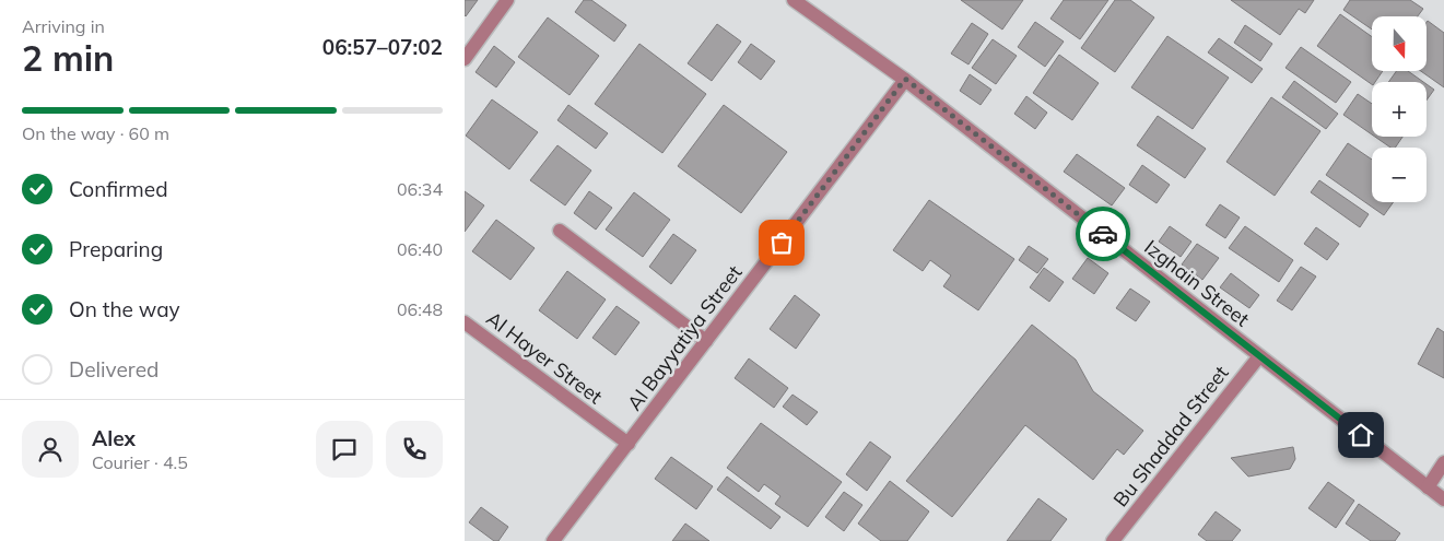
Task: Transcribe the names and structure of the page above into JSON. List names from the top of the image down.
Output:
{
  "streets": {
    "street": [
      "Izghain Street",
      "Al Bayyatiya Street",
      "Al Hayer Street",
      "Bu Shaddad Street"
    ]
  },
  "crossings": [
    ["Izghain Street", "Al Bayyatiya Street"],
    ["Izghain Street", "Bu Shaddad Street"],
    ["Al Bayyatiya Street", "Al Hayer Street"]
  ],
  "north": "bottom",
  "page": {
    "heading": ["2 min", "Arriving in", "06:57–07:02"],
    "panel": ["Alex", "Courier · 4.5"],
    "map_buttons": ["+", "−"],
    "bar": "On the way · 60 m",
    "list": [
      ["Confirmed", "06:34"],
      ["Preparing", "06:40"],
      ["On the way", "06:48"],
      "Delivered"
    ]
  }
}
